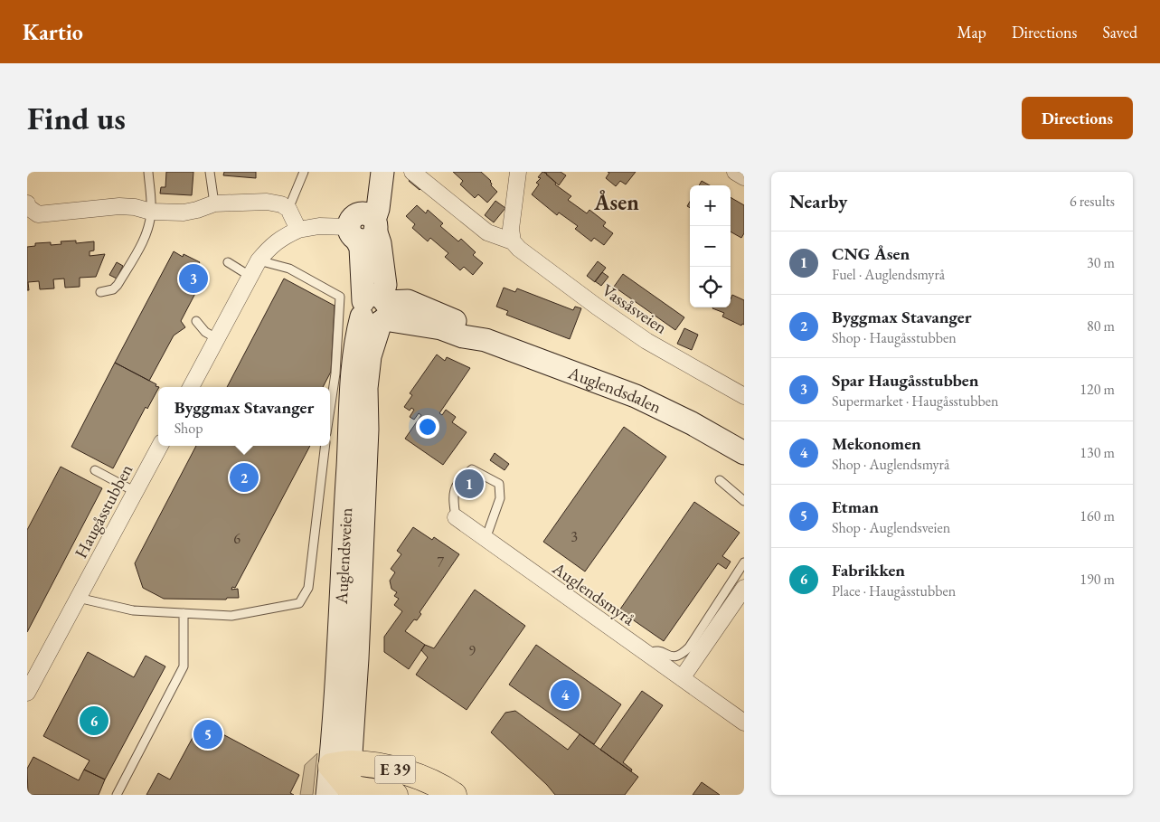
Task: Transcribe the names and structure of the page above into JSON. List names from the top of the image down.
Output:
{
  "streets": {
    "highway": ["E 39"],
    "main road": ["Auglendsdalen", "Auglendsveien"],
    "street": ["Vassåsveien", "Haugåsstubben", "Auglendsmyrå"]
  },
  "crossings": [
    ["Auglendsdalen", "Auglendsveien"],
    ["Auglendsveien", "E 39"]
  ],
  "districts": ["Åsen"],
  "house_numbers": [
    "3",
    "6",
    "7",
    "9"
  ],
  "page": {
    "header": "Kartio",
    "nav": ["Map", "Directions", "Saved"],
    "buttons": "Directions",
    "title": "Find us",
    "heading": ["Nearby", "6 results"],
    "map_buttons": ["+", "−"],
    "list": [
      {
        "mark": "1",
        "name": "CNG Åsen",
        "note": "Fuel · Auglendsmyrå",
        "value": "30 m"
      },
      {
        "mark": "2",
        "name": "Byggmax Stavanger",
        "note": "Shop · Haugåsstubben",
        "value": "80 m"
      },
      {
        "mark": "3",
        "name": "Spar Haugåsstubben",
        "note": "Supermarket · Haugåsstubben",
        "value": "120 m"
      },
      {
        "mark": "4",
        "name": "Mekonomen",
        "note": "Shop · Auglendsmyrå",
        "value": "130 m"
      },
      {
        "mark": "5",
        "name": "Etman",
        "note": "Shop · Auglendsveien",
        "value": "160 m"
      },
      {
        "mark": "6",
        "name": "Fabrikken",
        "note": "Place · Haugåsstubben",
        "value": "190 m"
      }
    ],
    "pins": [
      "3",
      "2",
      "1",
      "4",
      "6",
      "5"
    ],
    "popup": ["Byggmax Stavanger", "Shop"]
  }
}
